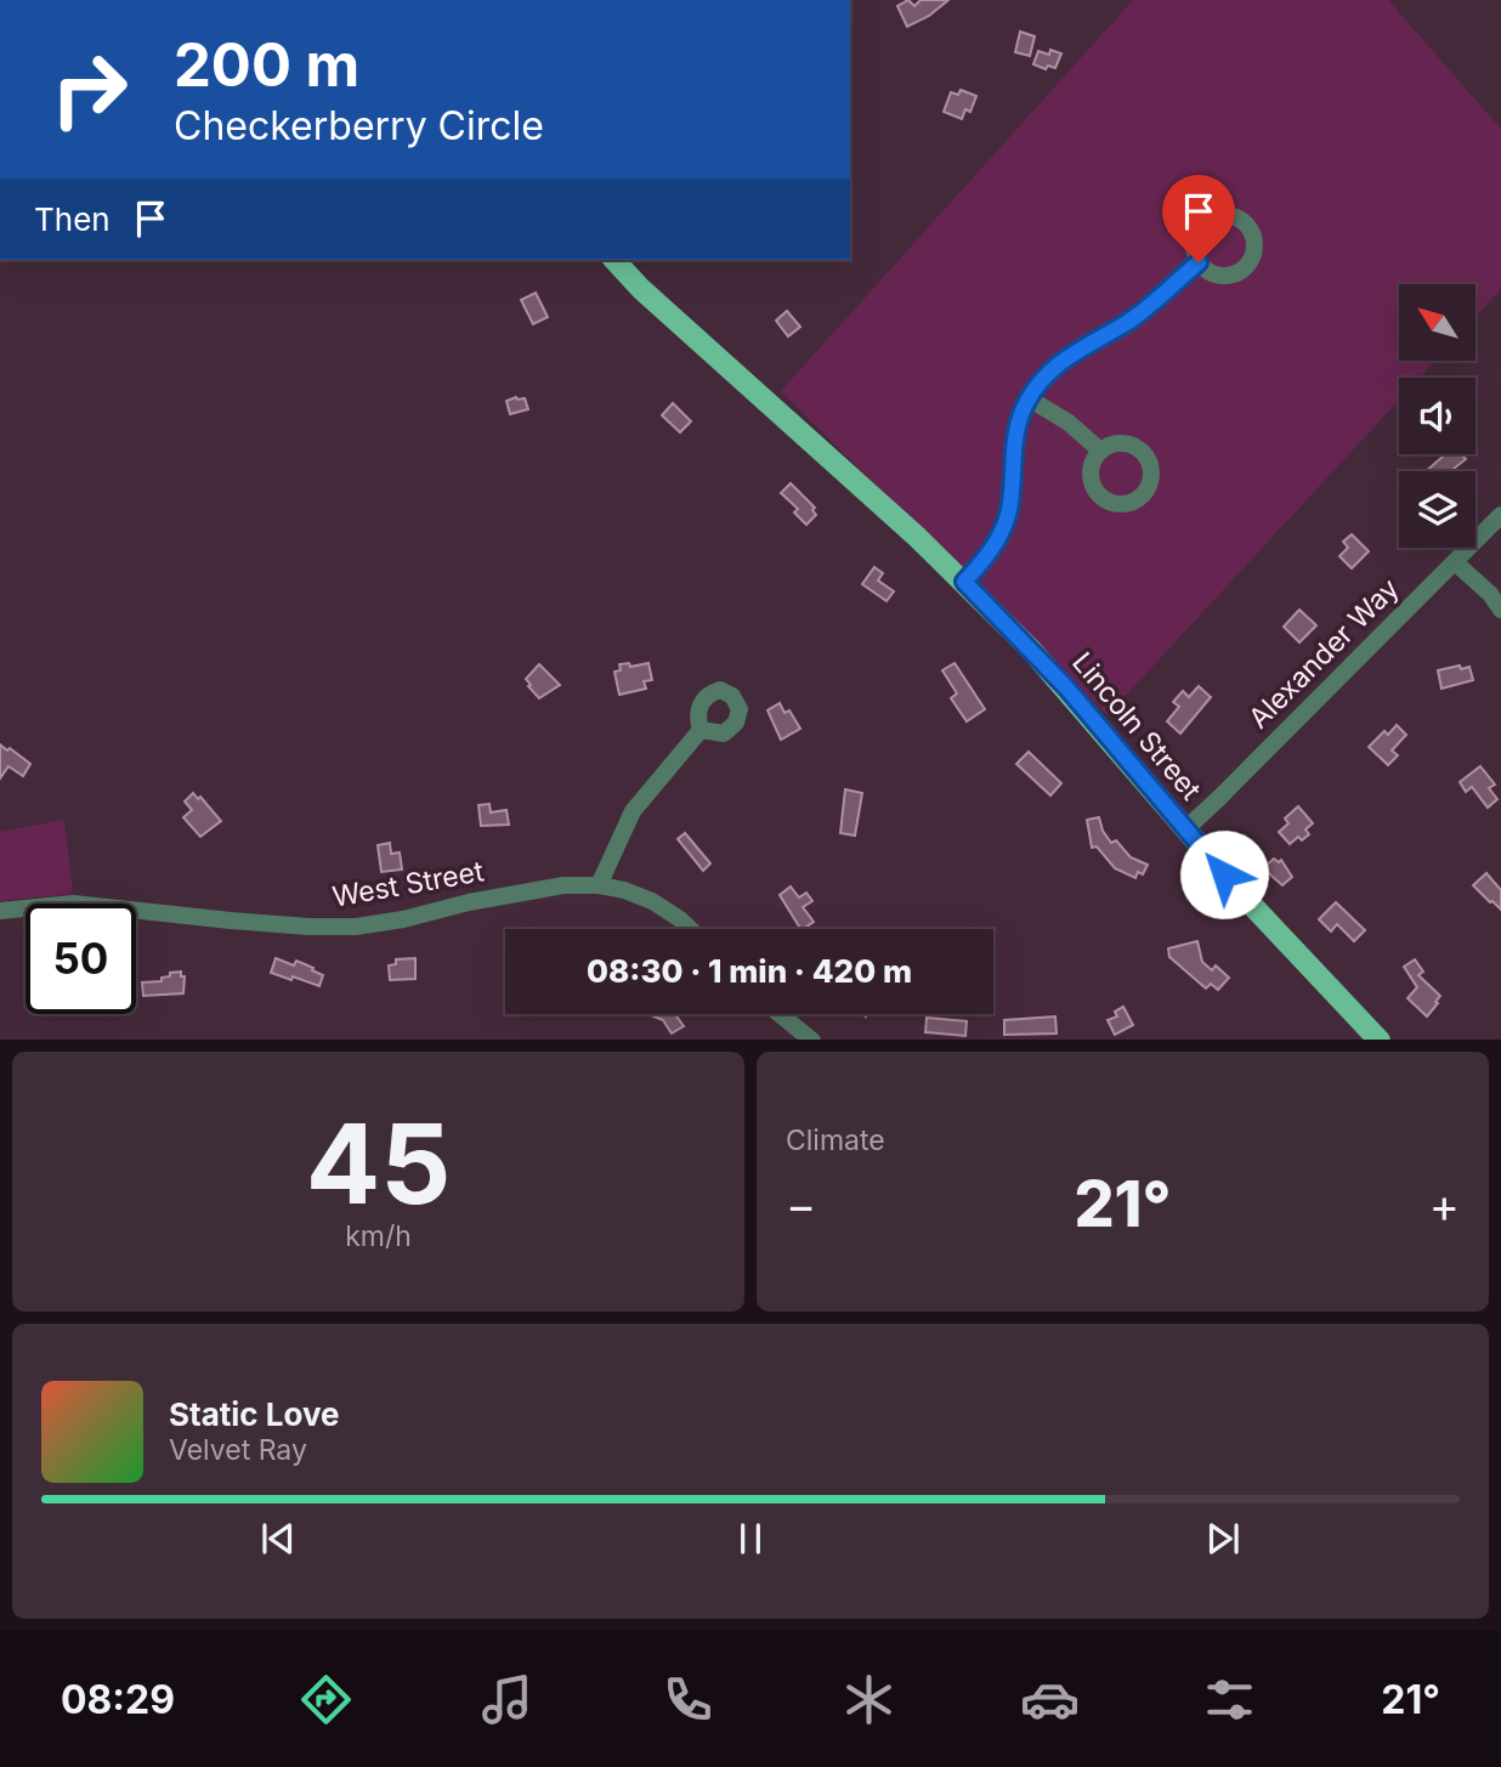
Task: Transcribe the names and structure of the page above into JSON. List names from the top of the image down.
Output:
{
  "streets": {
    "main road": ["Lincoln Street"],
    "street": ["Alexander Way", "West Street"]
  },
  "crossings": [
    ["Alexander Way", "Lincoln Street"]
  ],
  "north": "top left",
  "page": {
    "turn": ["200 m", "Checkerberry Circle"],
    "then": "Then",
    "limit": "50",
    "trip": "08:30 · 1 min · 420 m",
    "tile": [
      ["45", "km/h"],
      "Climate"
    ],
    "heat": ["−", "21°", "+"],
    "song": ["Static Love", "Velvet Ray"],
    "tabs": ["08:29", "21°"]
  }
}
